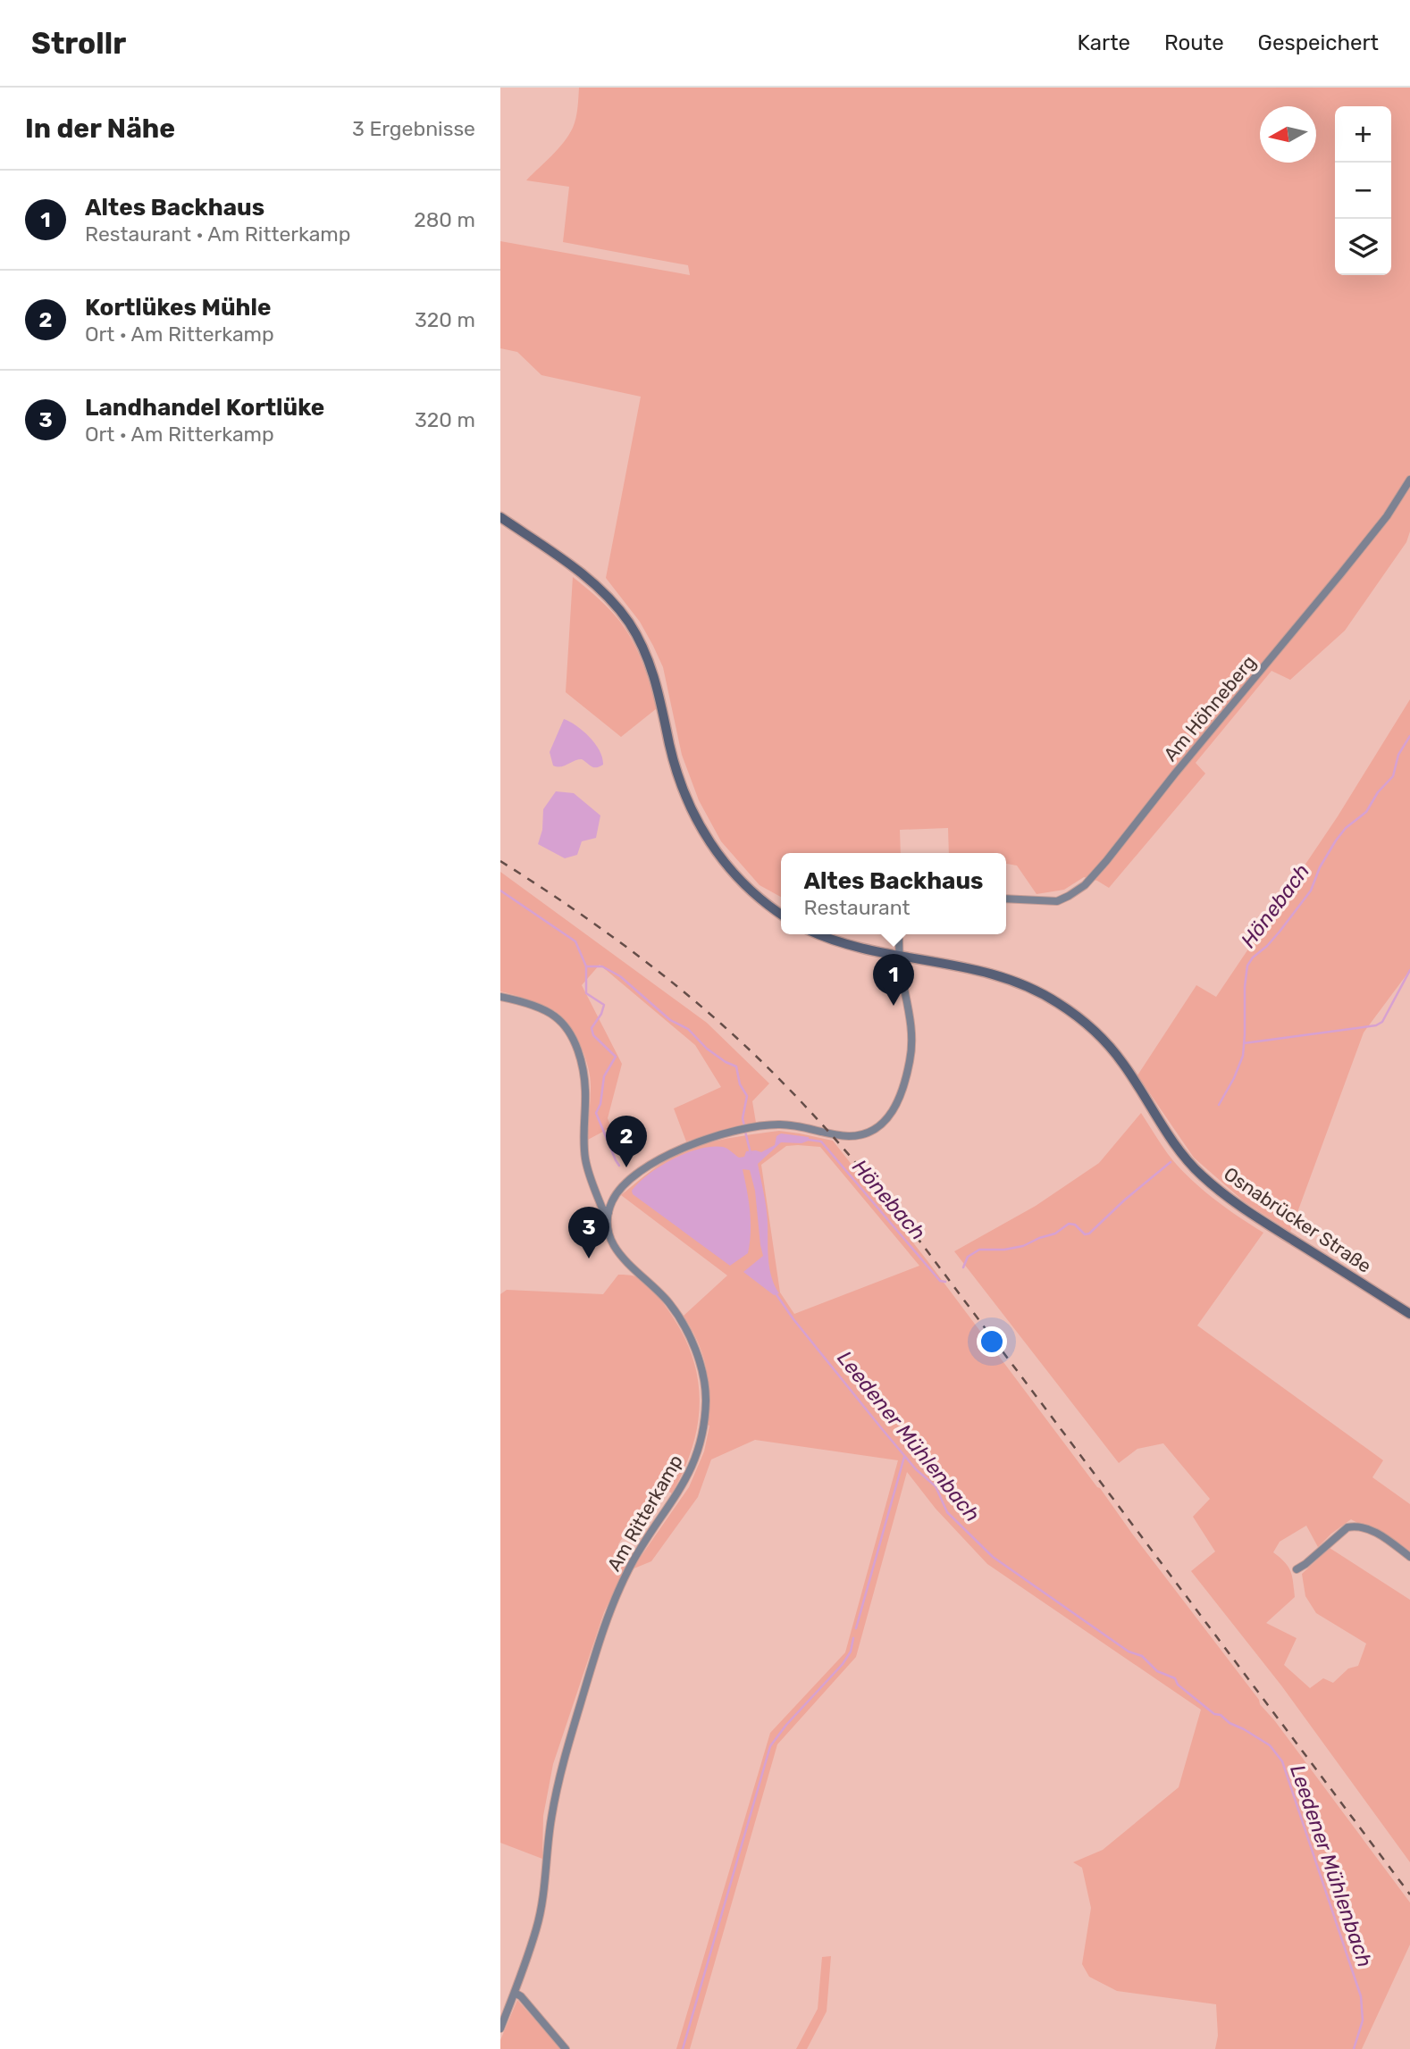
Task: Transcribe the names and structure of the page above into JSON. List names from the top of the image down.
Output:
{
  "streets": {
    "main road": ["Osnabrücker Straße"],
    "street": ["Am Höhneberg", "Am Ritterkamp"]
  },
  "water": ["Hönebach", "Leedener Mühlenbach"],
  "north": "left",
  "page": {
    "header": "Strollr",
    "nav": ["Karte", "Route", "Gespeichert"],
    "heading": ["In der Nähe", "3 Ergebnisse"],
    "map_buttons": ["+", "−"],
    "list": [
      {
        "mark": "1",
        "name": "Altes Backhaus",
        "note": "Restaurant · Am Ritterkamp",
        "value": "280 m"
      },
      {
        "mark": "2",
        "name": "Kortlükes Mühle",
        "note": "Ort · Am Ritterkamp",
        "value": "320 m"
      },
      {
        "mark": "3",
        "name": "Landhandel Kortlüke",
        "note": "Ort · Am Ritterkamp",
        "value": "320 m"
      }
    ],
    "popup": ["Altes Backhaus", "Restaurant"],
    "pins": ["1", "2", "3"]
  }
}
